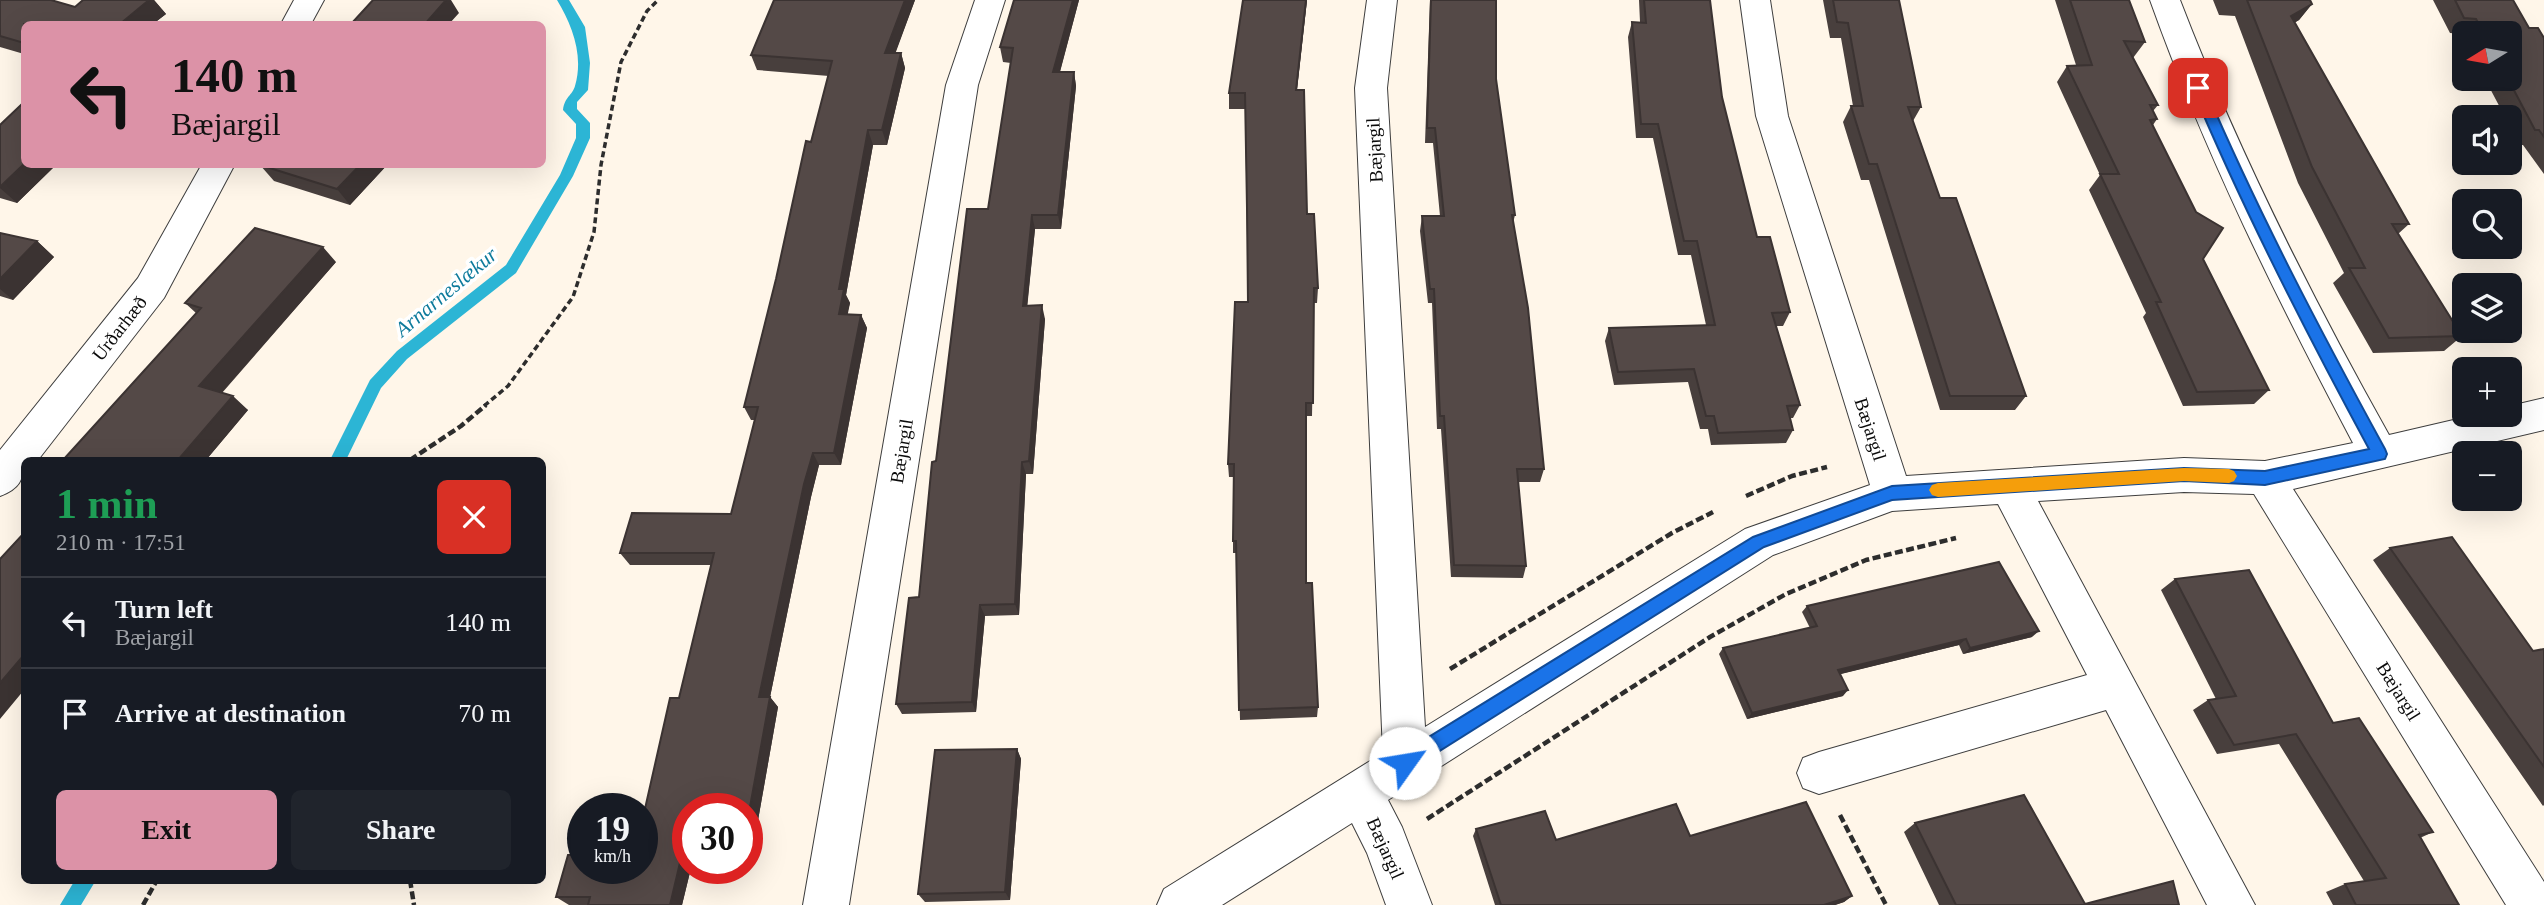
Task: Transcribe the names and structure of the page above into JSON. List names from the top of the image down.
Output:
{
  "streets": {
    "street": ["Bæjargil", "Urðarhæð"]
  },
  "water": ["Arnarneslækur"],
  "north": "left",
  "page": {
    "map_buttons": ["+", "−"],
    "turn": ["140 m", "Bæjargil"],
    "heading": ["1 min", "210 m · 17:51"],
    "list": [
      {
        "name": "Turn left",
        "note": "Bæjargil",
        "value": "140 m"
      },
      {
        "name": "Arrive at destination",
        "value": "70 m"
      }
    ],
    "buttons": ["Exit", "Share"],
    "speed": "19 km/h",
    "limit": "30"
  }
}
